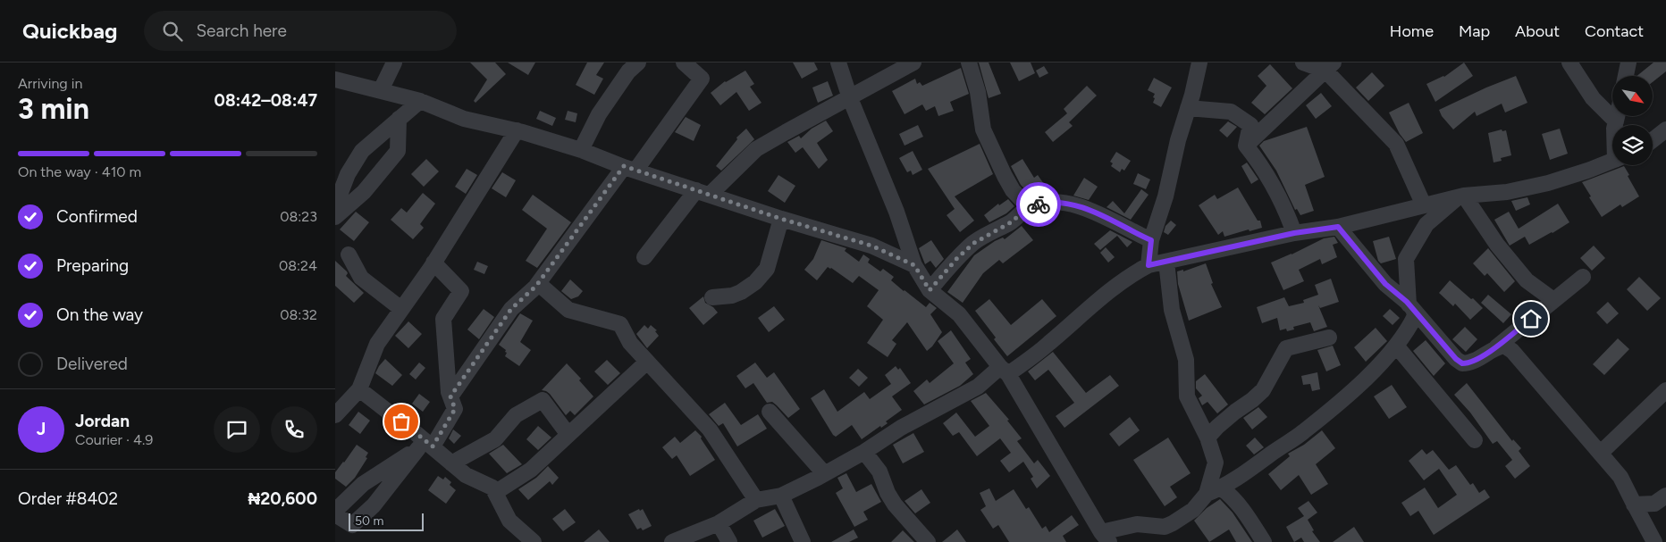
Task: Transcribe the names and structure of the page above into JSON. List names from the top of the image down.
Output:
{
  "scale_bar": "50 m",
  "north": "bottom right",
  "page": {
    "header": "Quickbag",
    "search": "Search here",
    "nav": [
      "Home",
      "Map",
      "About",
      "Contact"
    ],
    "heading": ["3 min", "Arriving in", "08:42–08:47"],
    "panel": [
      "Jordan",
      "Courier · 4.9",
      "Order #8402",
      "₦20,600"
    ],
    "bar": "On the way · 410 m",
    "list": [
      ["Confirmed", "08:23"],
      ["Preparing", "08:24"],
      ["On the way", "08:32"],
      "Delivered"
    ],
    "round": "J",
    "scale": "50 m"
  }
}
